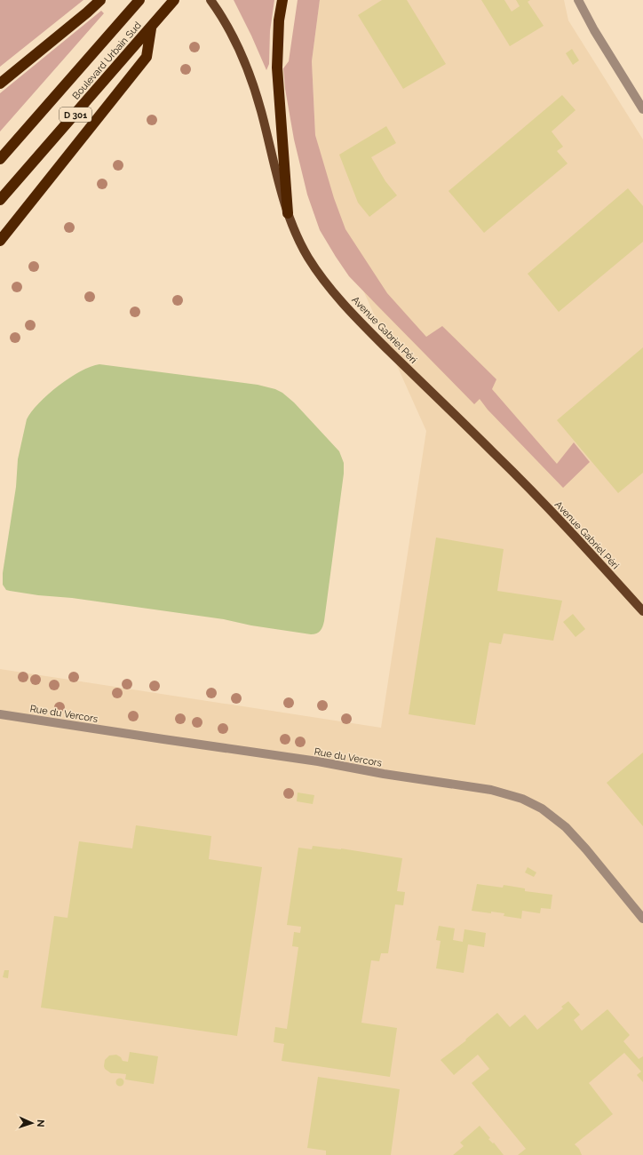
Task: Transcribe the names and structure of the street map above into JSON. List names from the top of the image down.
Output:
{
  "streets": {
    "highway": ["Boulevard Urbain Sud", "D 301"],
    "main road": ["Avenue Gabriel Péri"],
    "street": ["Rue du Vercors"]
  },
  "north": "right"
}
